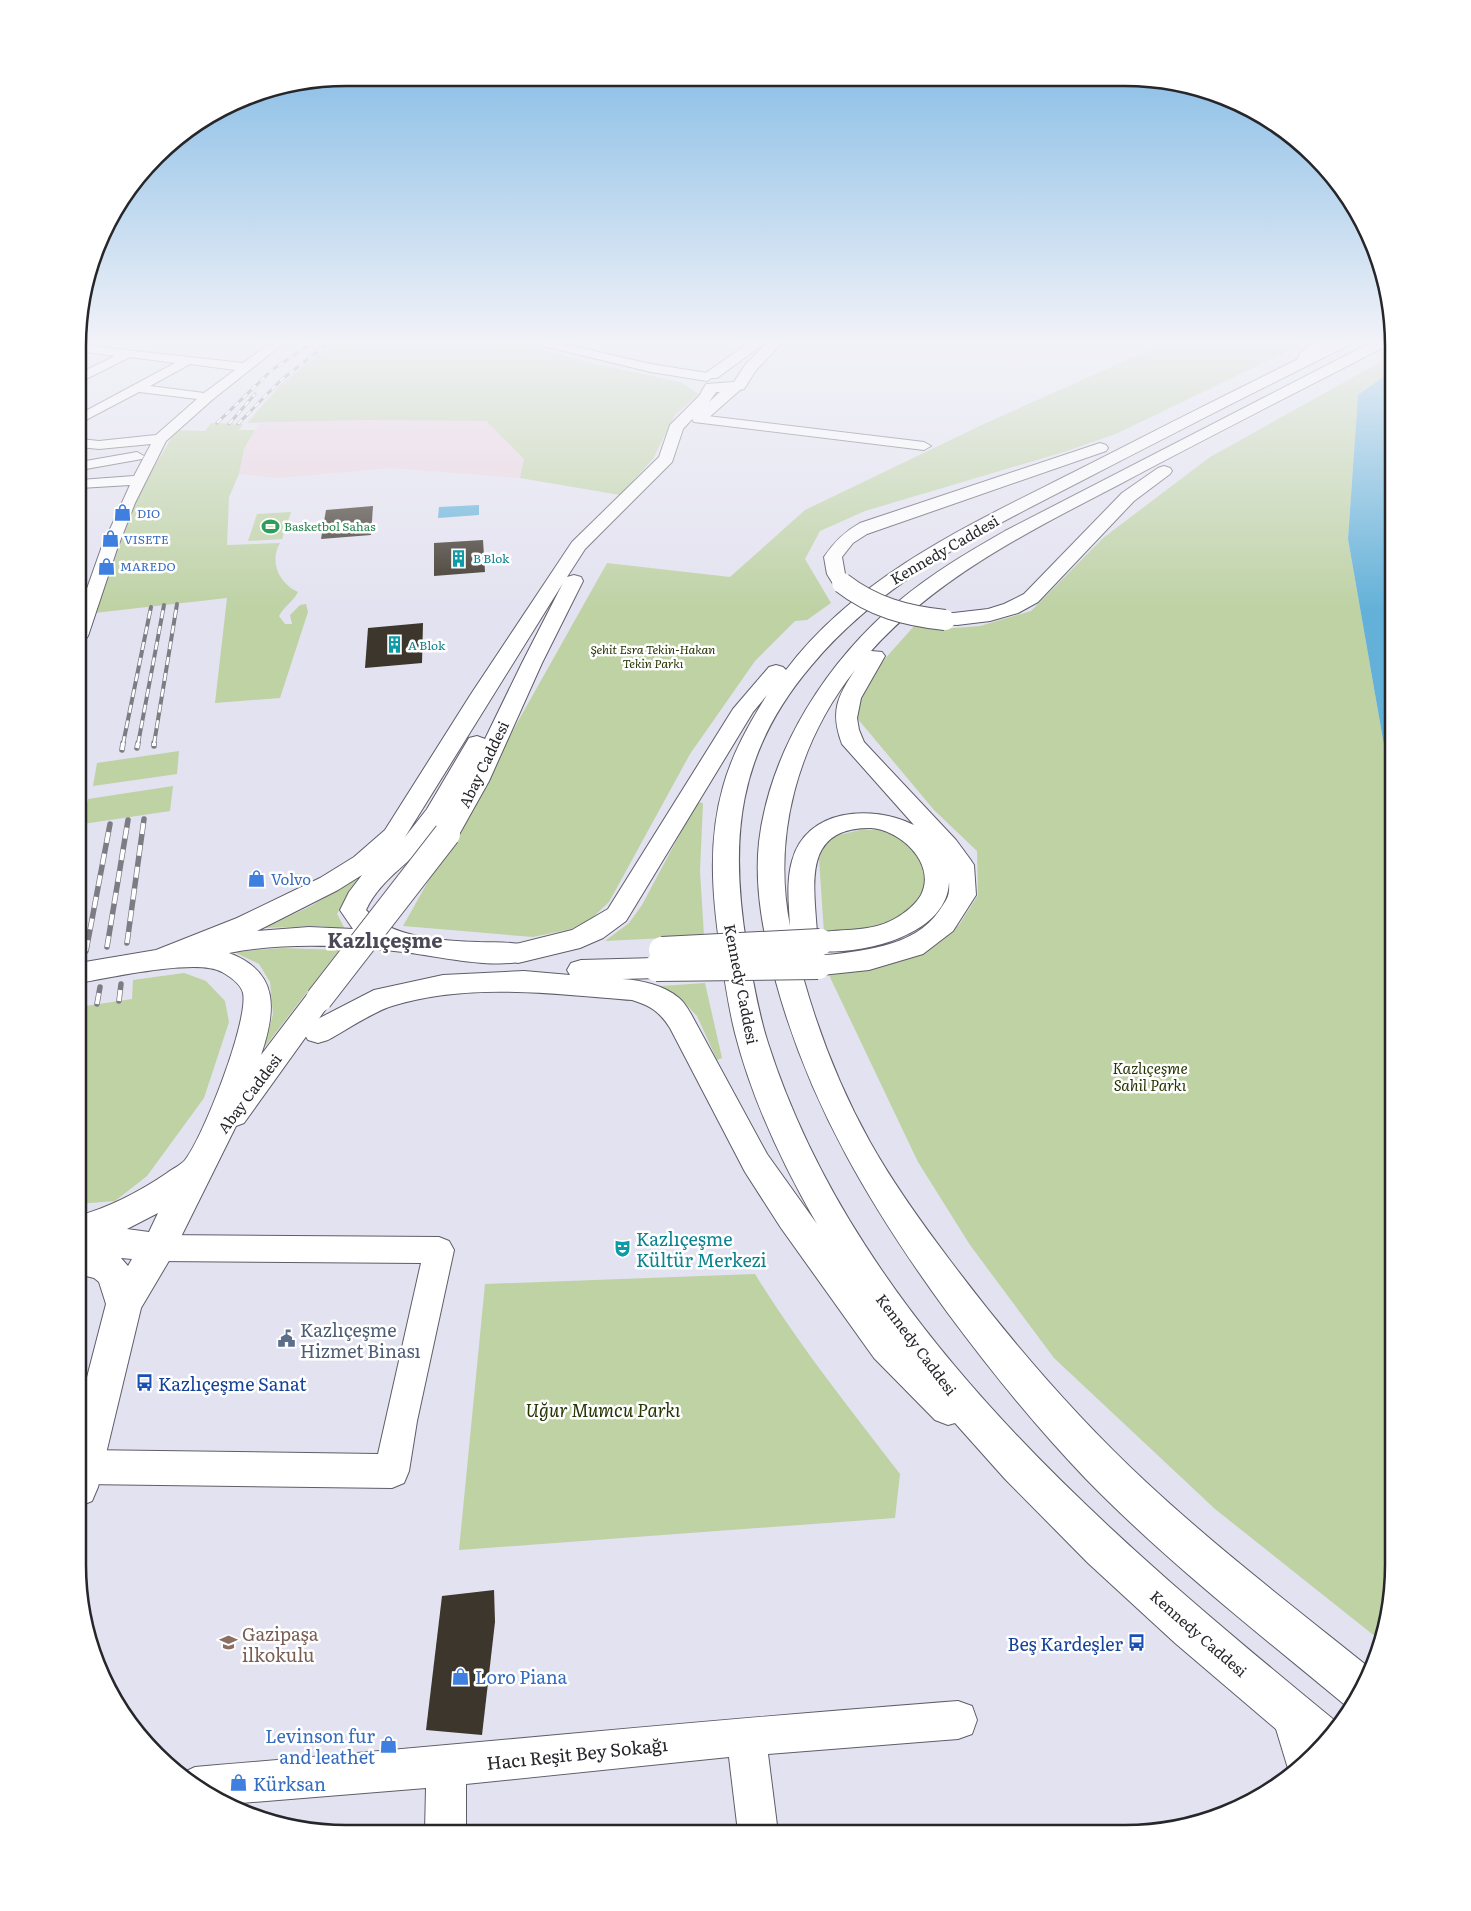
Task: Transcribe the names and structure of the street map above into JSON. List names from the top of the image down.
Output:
{
  "streets": {
    "main road": ["Kennedy Caddesi", "Abay Caddesi"],
    "street": ["Hacı Reşit Bey Sokağı"]
  },
  "districts": ["Kazlıçeşme"],
  "parks": ["Şehit Esra Tekin-Hakan Tekin Parkı", "Kazlıçeşme Sahil Parkı", "Uğur Mumcu Parkı"],
  "places": {
    "shop": [
      "DIO",
      "VISETE",
      "MAREDO",
      "Volvo",
      "Loro Piana",
      "Levinson fur and leathet",
      "Kürksan"
    ],
    "sports": ["Basketbol Sahas"],
    "building": ["B Blok", "A Blok"],
    "theatre": ["Kazlıçeşme Kültür Merkezi"],
    "public building": ["Kazlıçeşme Hizmet Binası"],
    "bus stop": ["Kazlıçeşme Sanat", "Beş Kardeşler"],
    "school or university": ["Gazipaşa ilkokulu"]
  }
}
